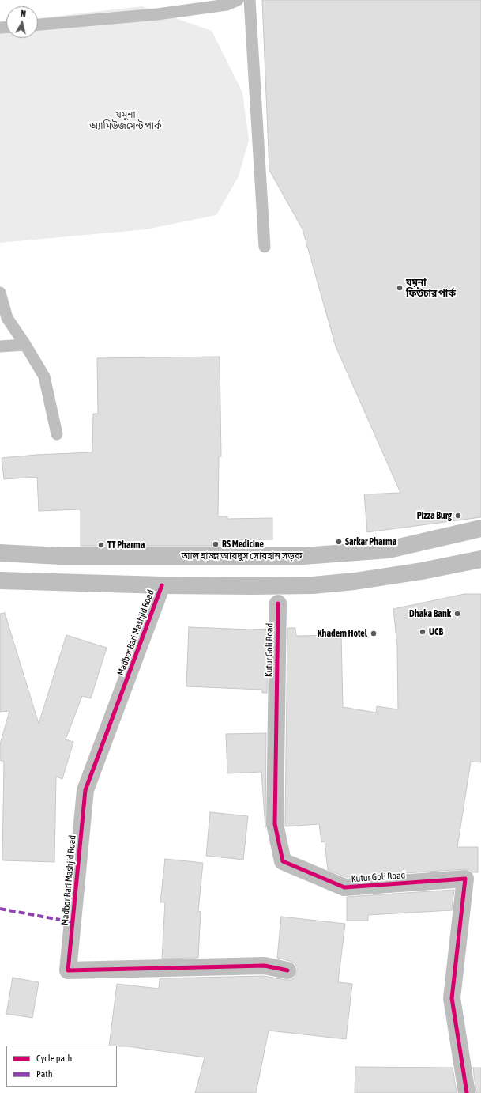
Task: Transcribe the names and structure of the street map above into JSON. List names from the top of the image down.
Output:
{
  "streets": {
    "street": ["আল হাজ্জ আবদুস সোবহান সড়ক", "Madbor Bari Mashjid Road", "Kutur Goli Road"]
  },
  "parks": ["যমুনা অ্যামিউজমেন্ট পার্ক"],
  "places": [
    "যমুনা ফিউচার পার্ক",
    "Pizza Burg",
    "Sarkar Pharma",
    "RS Medicine",
    "TT Pharma",
    "Dhaka Bank",
    "UCB",
    "Khadem Hotel"
  ],
  "legend": ["Cycle path", "Path"],
  "north": "top"
}
